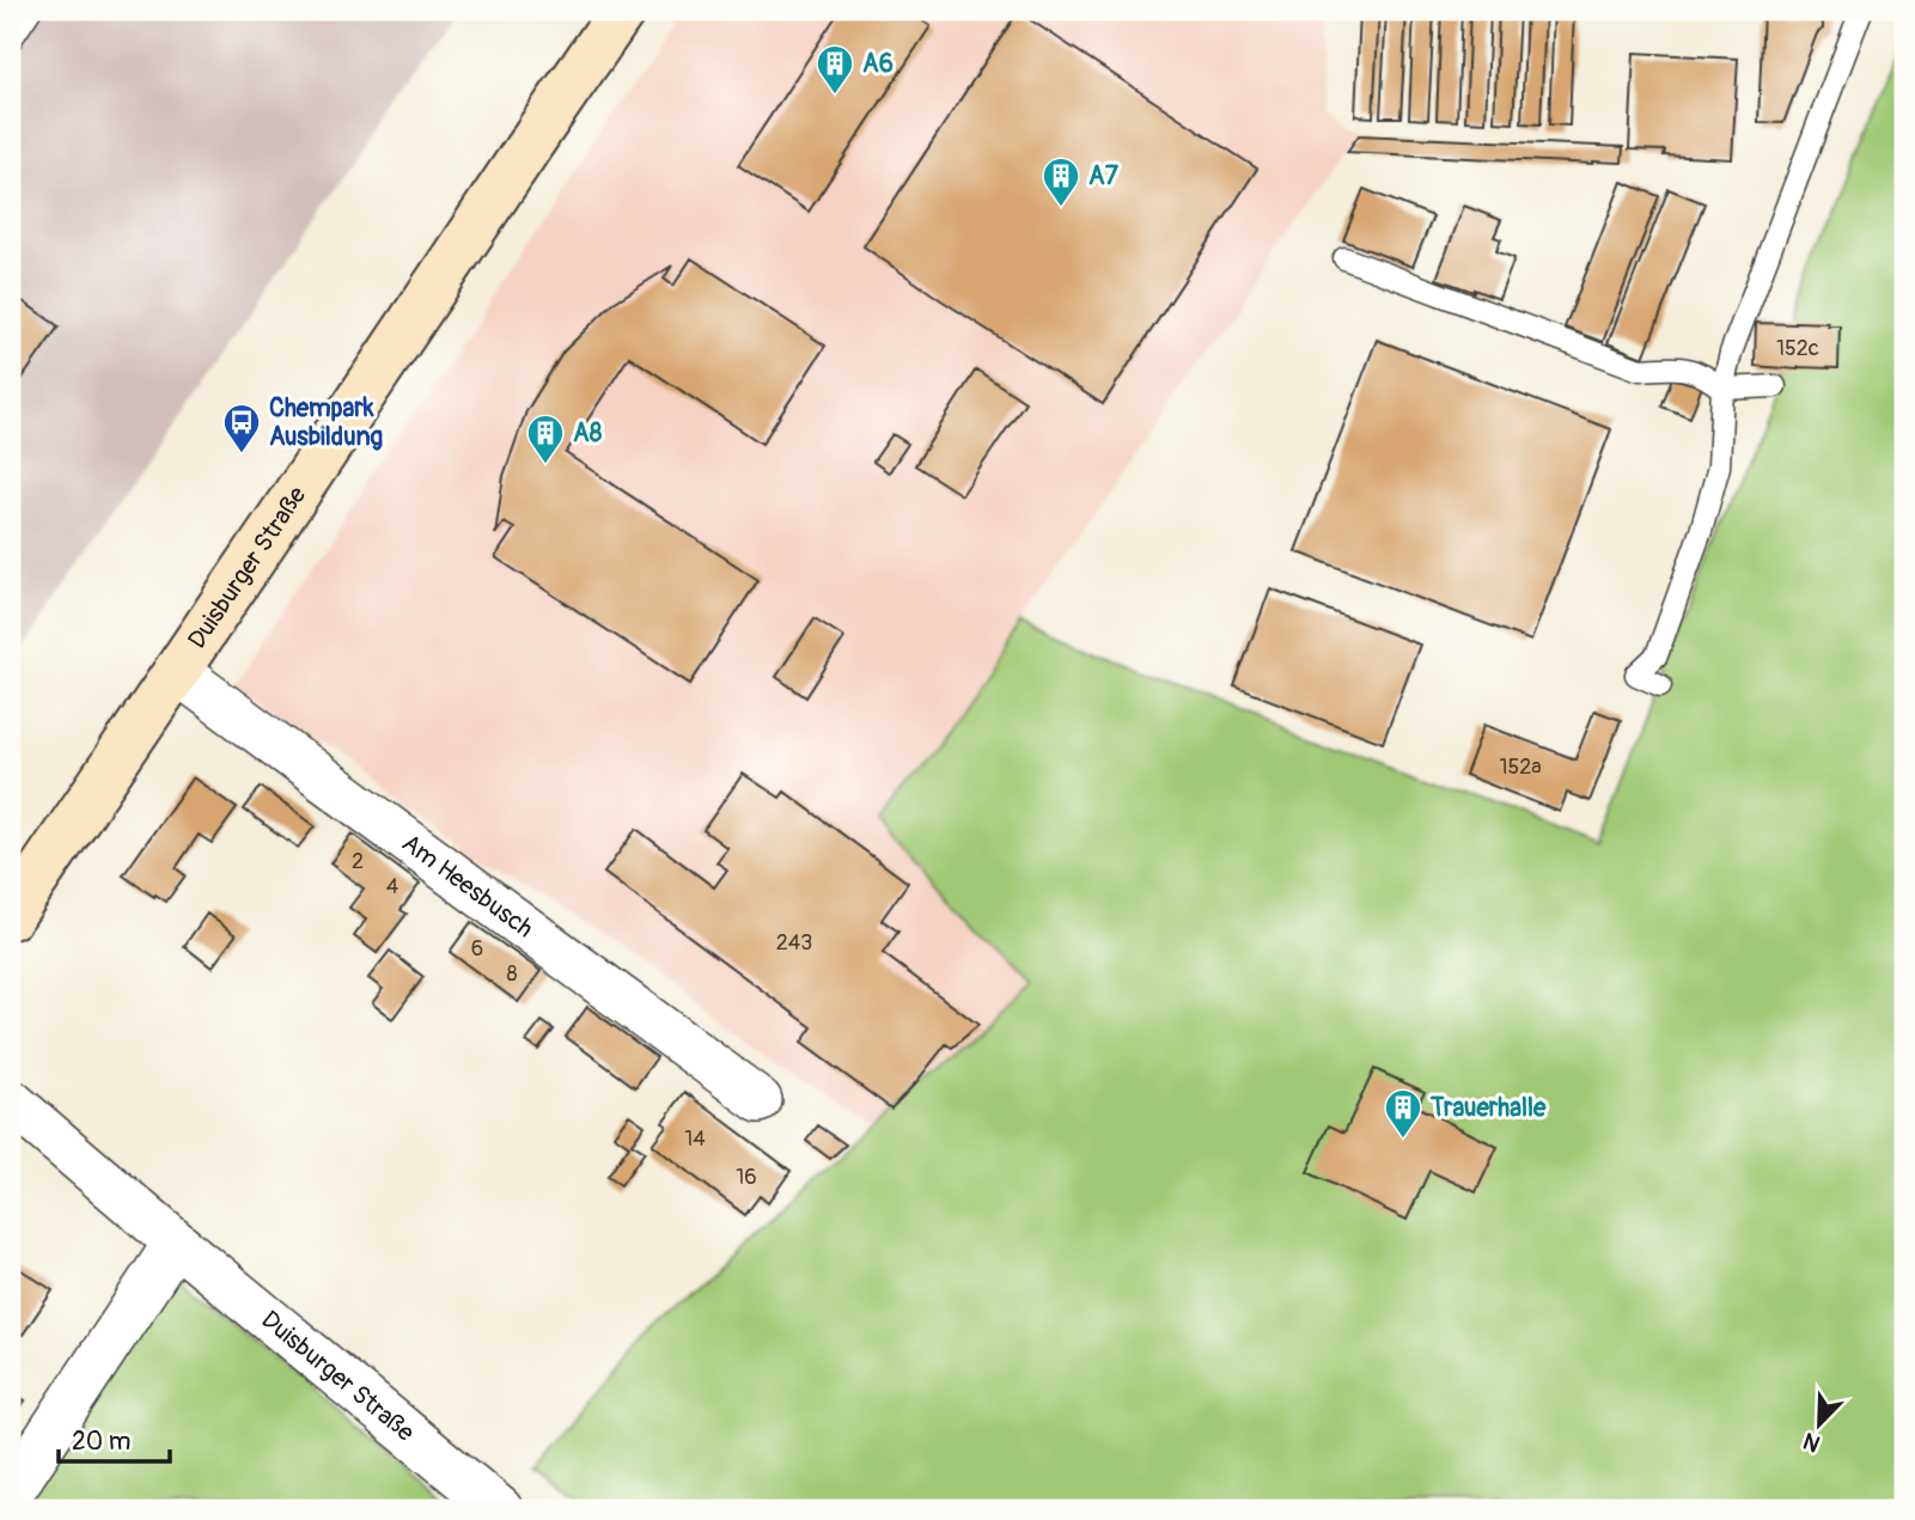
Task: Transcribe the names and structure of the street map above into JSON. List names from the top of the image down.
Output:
{
  "streets": {
    "main road": ["Duisburger Straße"],
    "street": ["Am Heesbusch"]
  },
  "crossings": [
    ["Duisburger Straße", "Am Heesbusch"]
  ],
  "places": {
    "building": [
      "A6",
      "A7",
      "A8",
      "Trauerhalle"
    ],
    "bus stop": ["Chempark Ausbildung"]
  },
  "house_numbers": [
    "152c",
    "152a",
    "2",
    "4",
    "243",
    "6",
    "8",
    "14",
    "16"
  ],
  "scale_bar": "20 m",
  "north": "bottom left"
}
